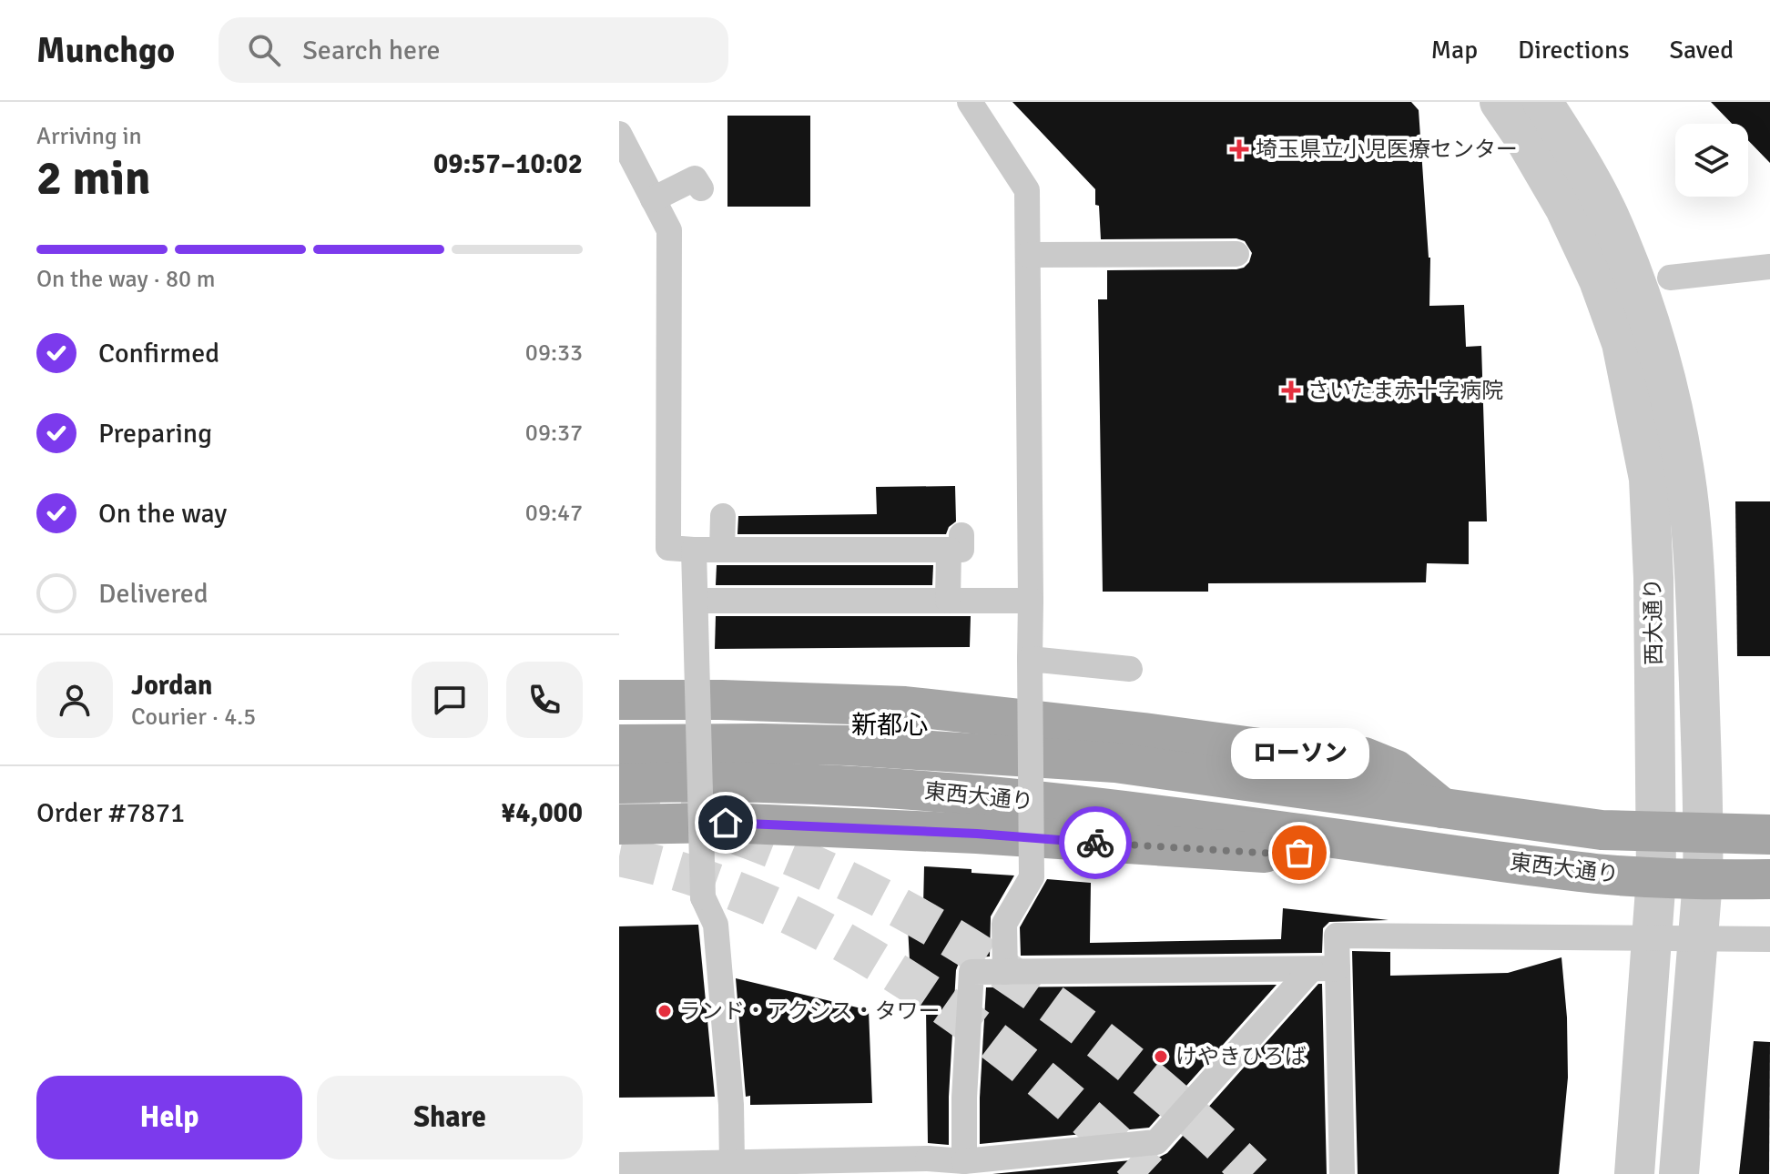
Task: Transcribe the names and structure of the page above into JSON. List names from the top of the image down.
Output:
{
  "streets": {
    "main road": ["東西大通り"],
    "street": ["西大通り"]
  },
  "crossings": [
    ["西大通り", "東西大通り"]
  ],
  "districts": ["新都心"],
  "places": {
    "health": ["埼玉県立小児医療センター", "さいたま赤十字病院"],
    "other": ["ローソン", "ランド・アクシス・タワー", "けやきひろば"]
  },
  "page": {
    "header": "Munchgo",
    "search": "Search here",
    "nav": ["Map", "Directions", "Saved"],
    "heading": ["2 min", "Arriving in", "09:57–10:02"],
    "panel": [
      "Jordan",
      "Courier · 4.5",
      "Order #7871",
      "¥4,000"
    ],
    "bar": "On the way · 80 m",
    "list": [
      ["Confirmed", "09:33"],
      ["Preparing", "09:37"],
      ["On the way", "09:47"],
      "Delivered"
    ],
    "bubble": "ローソン",
    "buttons": ["Help", "Share"]
  }
}
